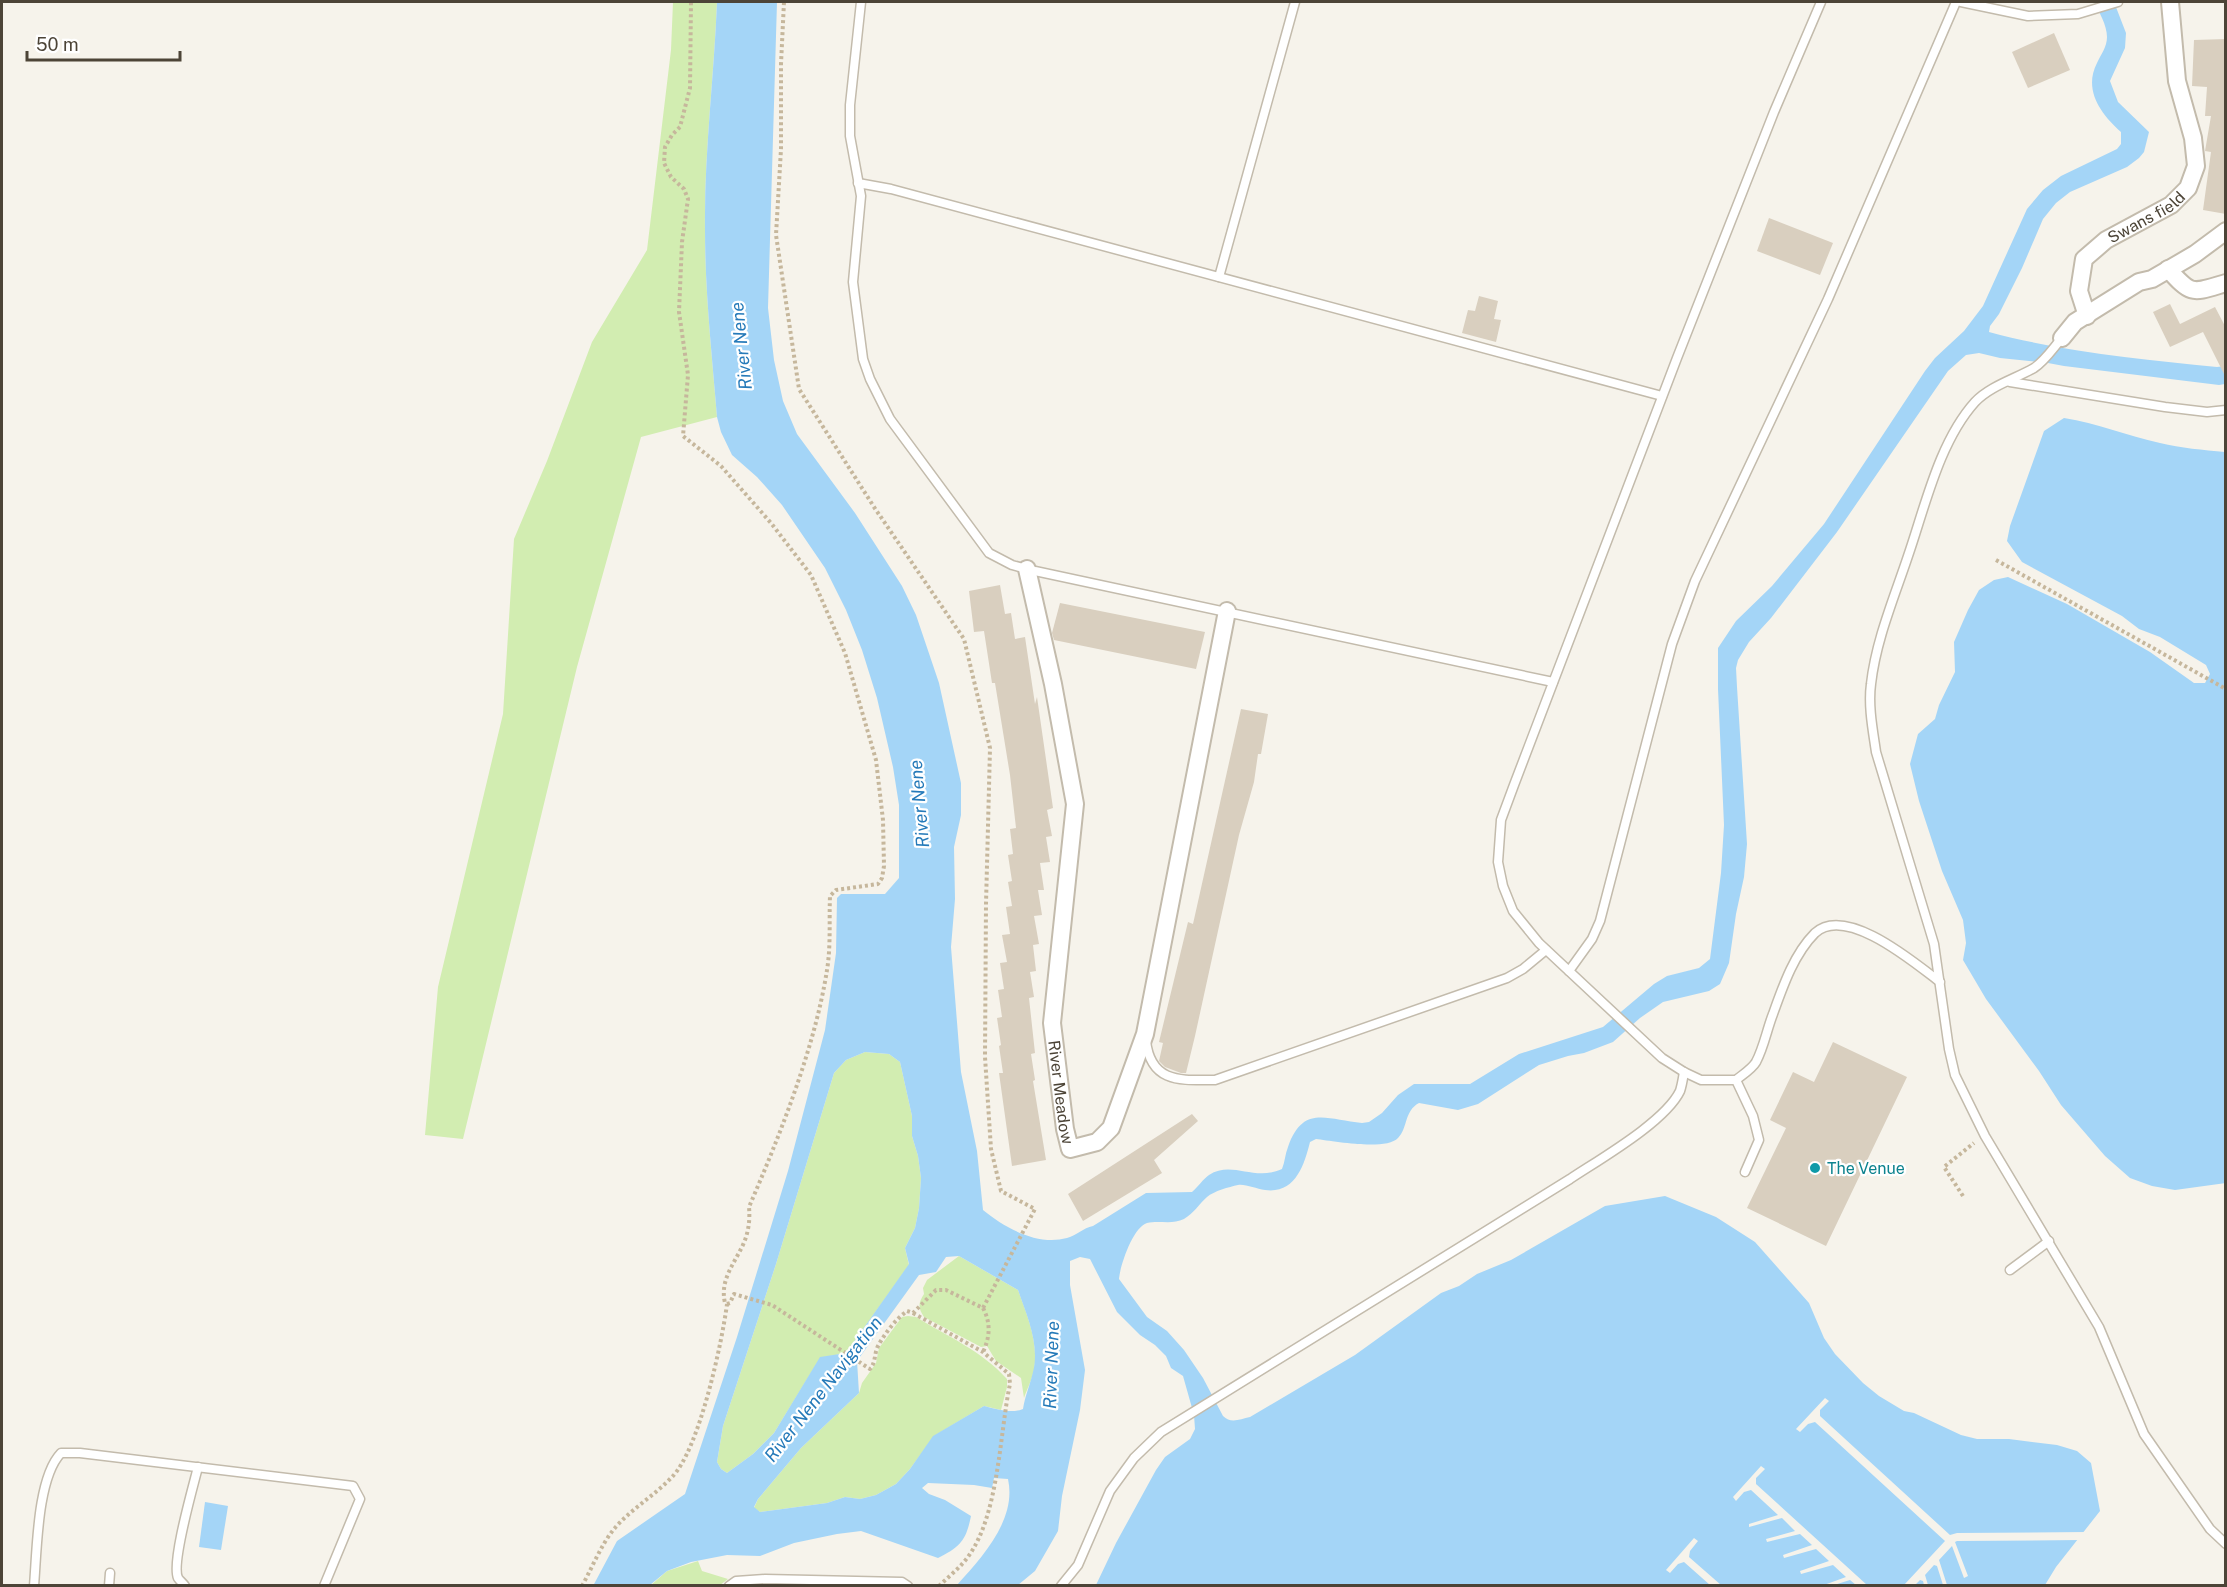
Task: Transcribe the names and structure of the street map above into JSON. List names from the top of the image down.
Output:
{
  "streets": {
    "street": ["Swans field", "River Meadow"]
  },
  "water": ["River Nene", "River Nene Navigation"],
  "places": ["The Venue"],
  "scale_bar": "50 m"
}
